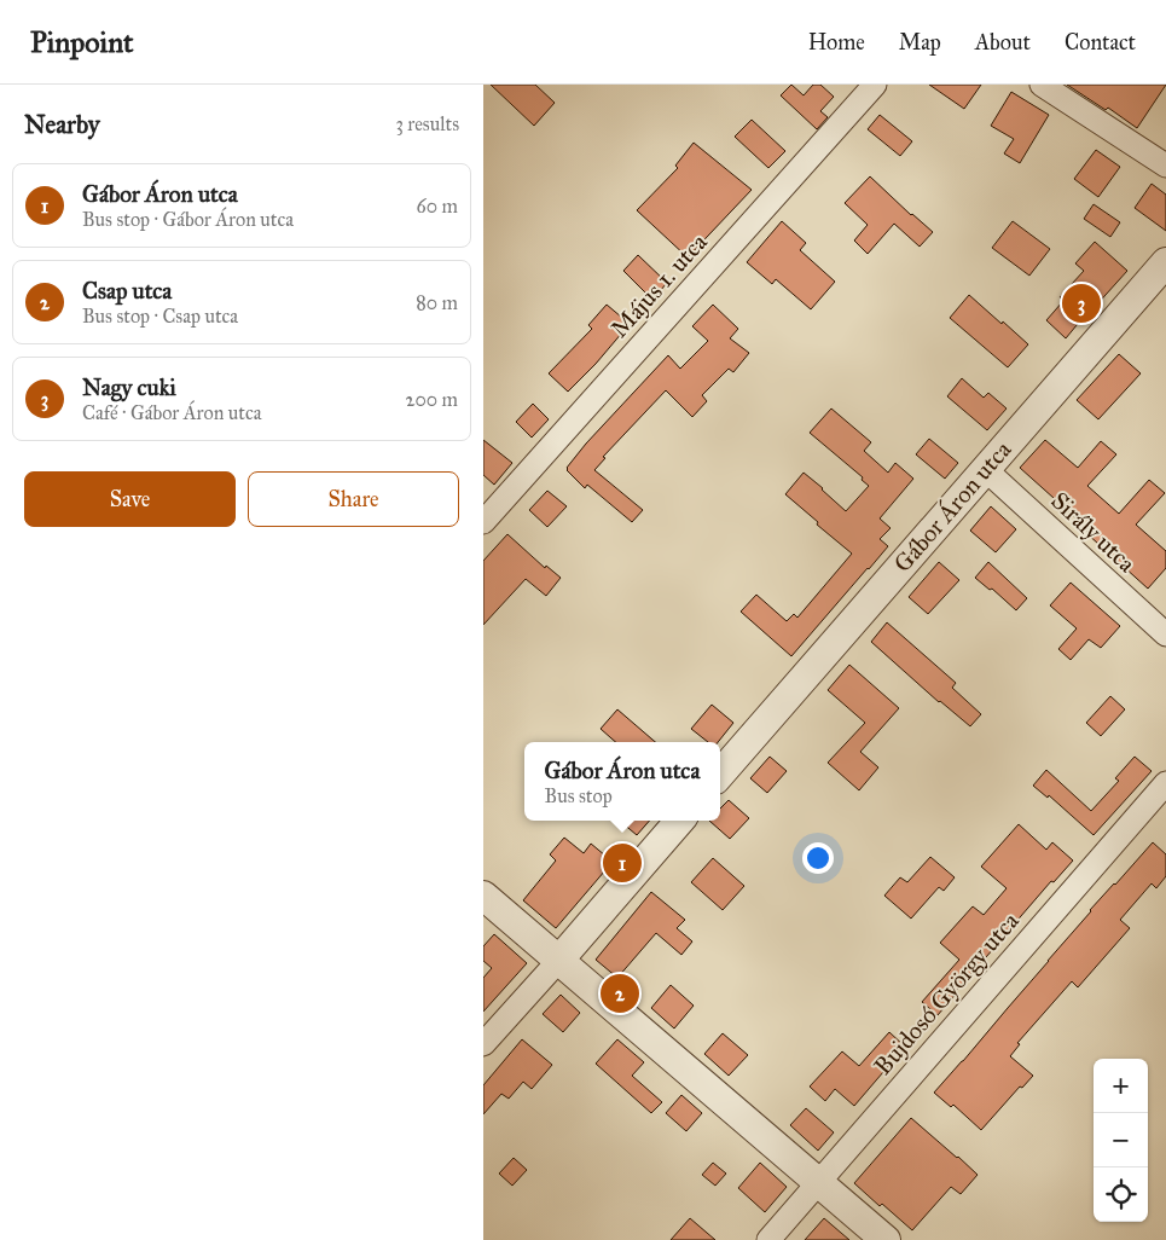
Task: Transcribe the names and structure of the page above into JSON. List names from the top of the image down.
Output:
{
  "streets": {
    "street": [
      "Május 1. utca",
      "Gábor Áron utca",
      "Sirály utca",
      "Bujdosó György utca"
    ]
  },
  "crossings": [
    ["Gábor Áron utca", "Sirály utca"]
  ],
  "page": {
    "header": "Pinpoint",
    "nav": [
      "Home",
      "Map",
      "About",
      "Contact"
    ],
    "heading": ["Nearby", "3 results"],
    "list": [
      {
        "mark": "1",
        "name": "Gábor Áron utca",
        "note": "Bus stop · Gábor Áron utca",
        "value": "60 m"
      },
      {
        "mark": "2",
        "name": "Csap utca",
        "note": "Bus stop · Csap utca",
        "value": "80 m"
      },
      {
        "mark": "3",
        "name": "Nagy cuki",
        "note": "Café · Gábor Áron utca",
        "value": "200 m"
      }
    ],
    "pins": ["3", "1", "2"],
    "buttons": ["Save", "Share"],
    "popup": ["Gábor Áron utca", "Bus stop"],
    "map_buttons": ["+", "−"]
  }
}
